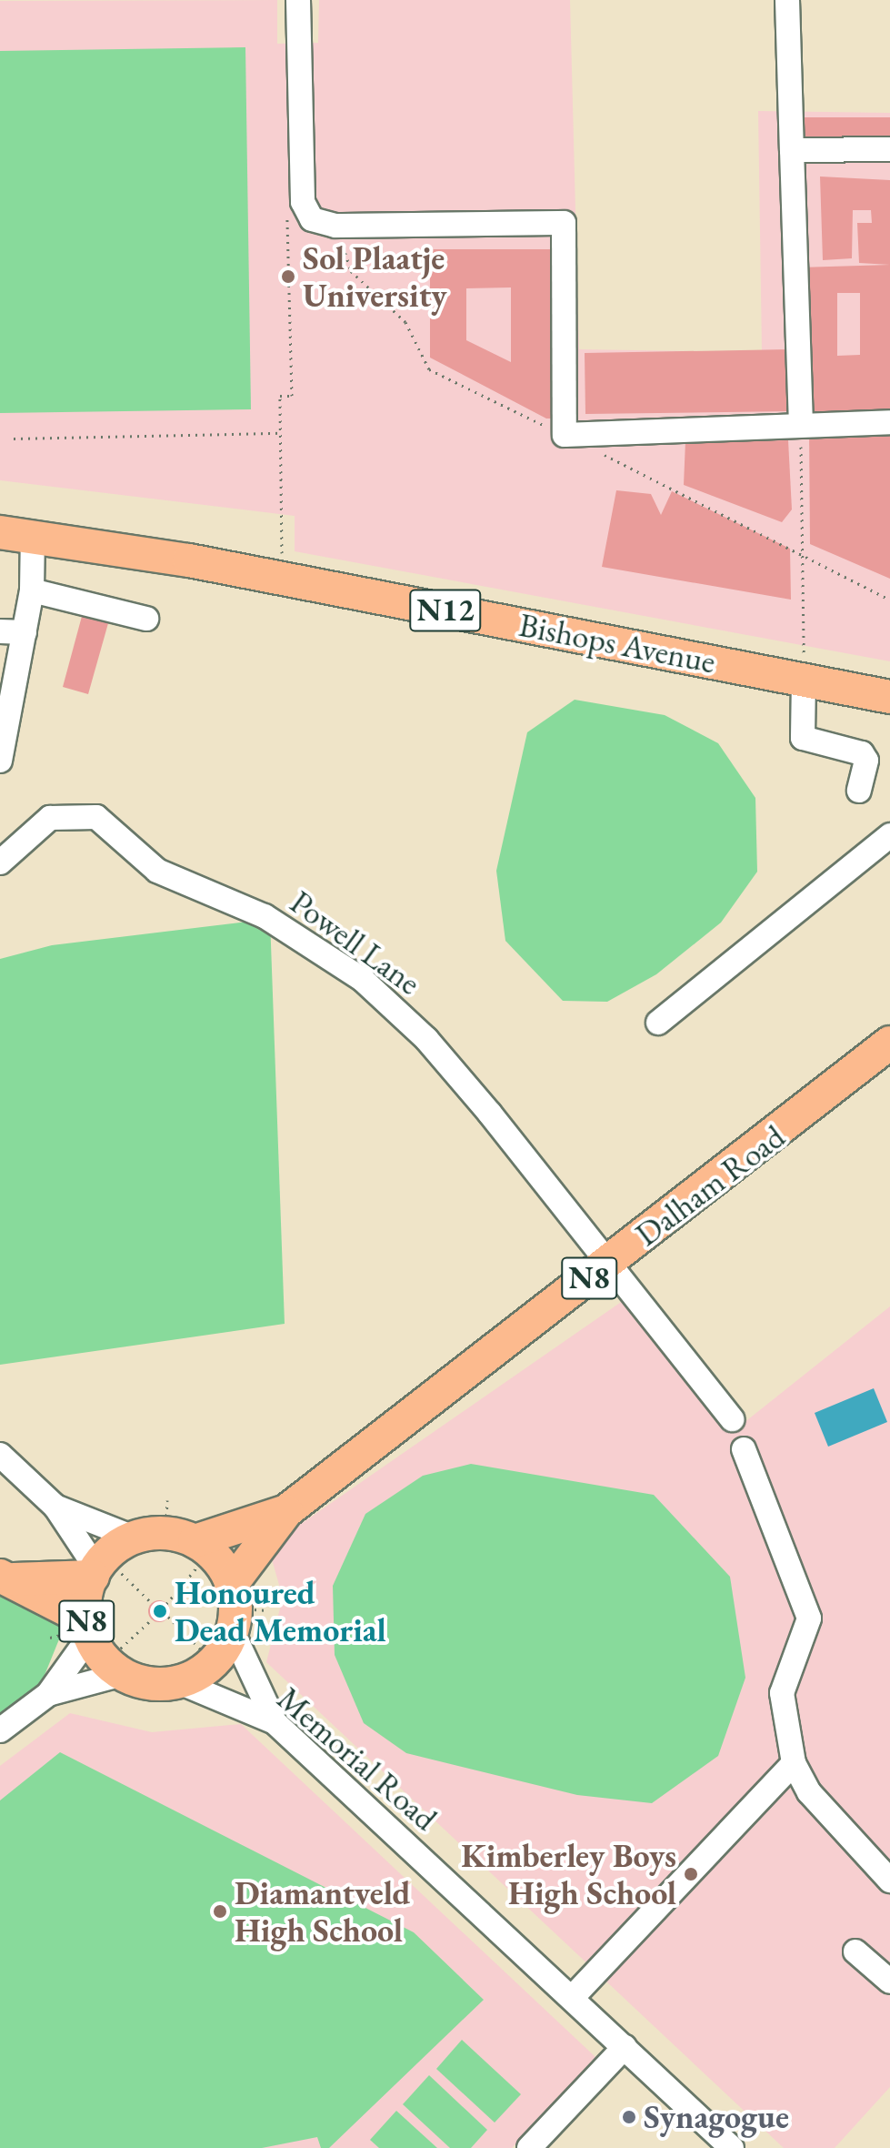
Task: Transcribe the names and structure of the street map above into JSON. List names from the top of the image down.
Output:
{
  "streets": {
    "highway": [
      "N12",
      "Bishops Avenue",
      "Dalham Road",
      "N8"
    ],
    "street": ["Powell Lane", "Memorial Road"]
  },
  "crossings": [
    ["Powell Lane", "Dalham Road"],
    ["Dalham Road", "N8"],
    ["Dalham Road", "Memorial Road"],
    ["N8", "Memorial Road"]
  ],
  "places": [
    "Sol Plaatje University",
    "Honoured Dead Memorial",
    "Kimberley Boys High School",
    "Diamantveld High School",
    "Synagogue"
  ]
}
